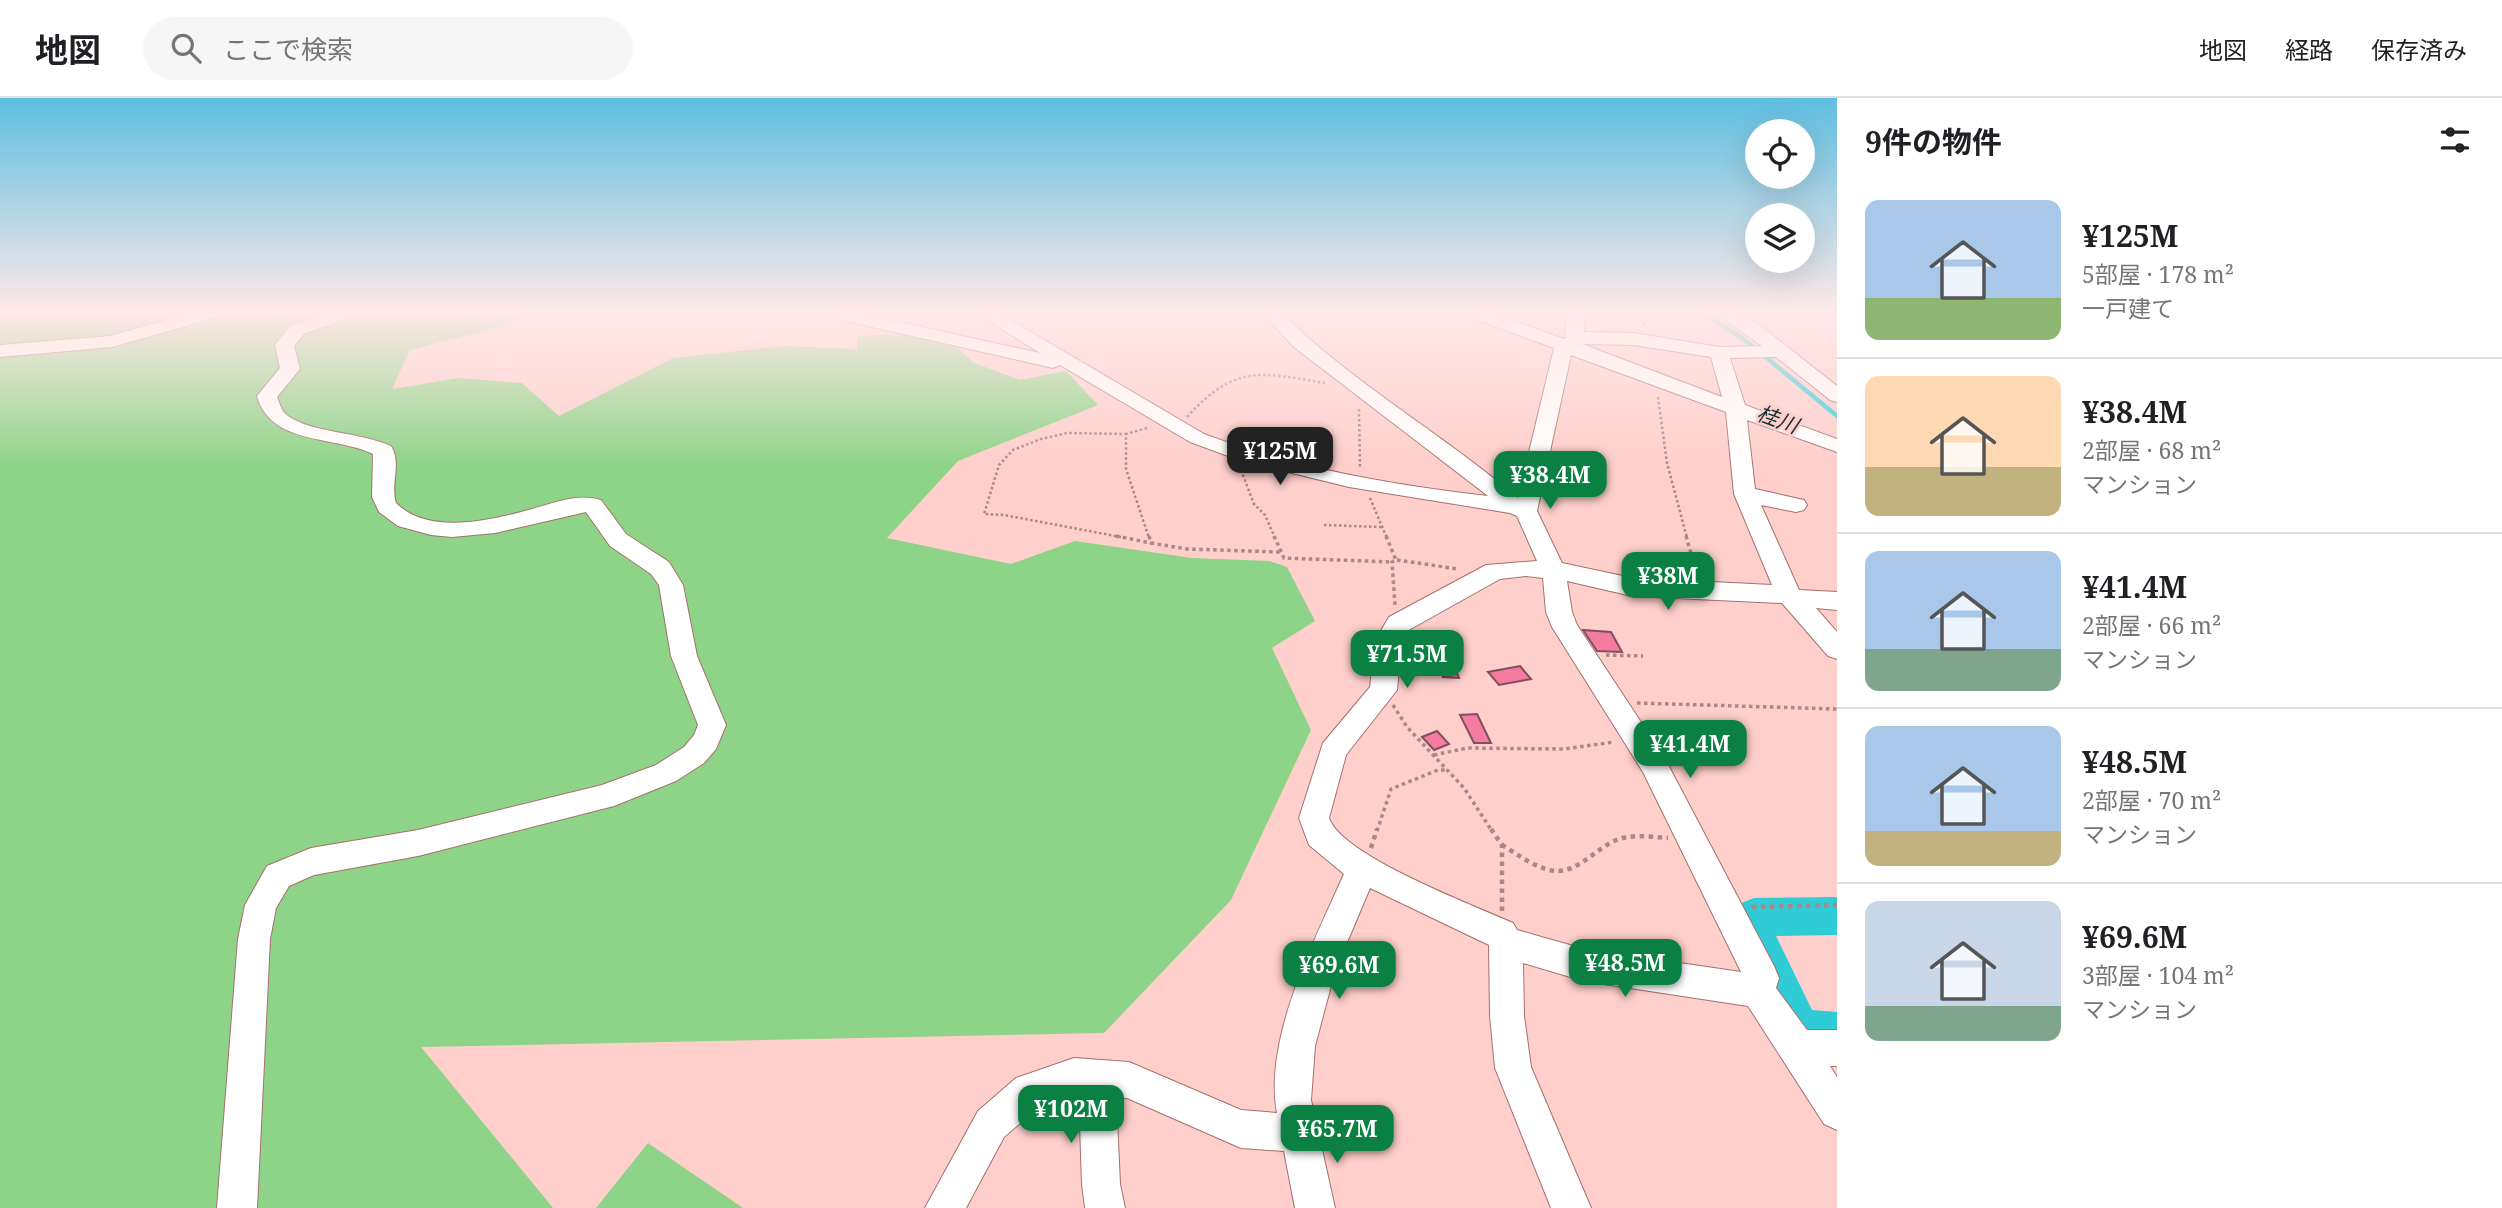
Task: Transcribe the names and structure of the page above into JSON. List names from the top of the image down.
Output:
{
  "water": ["桂川"],
  "page": {
    "header": "地図",
    "search": "ここで検索",
    "nav": ["地図", "経路", "保存済み"],
    "heading": "9件の物件",
    "list": [
      {
        "name": "¥125M",
        "note": "5部屋 · 178 m² · 一戸建て"
      },
      {
        "name": "¥38.4M",
        "note": "2部屋 · 68 m² · マンション"
      },
      {
        "name": "¥41.4M",
        "note": "2部屋 · 66 m² · マンション"
      },
      {
        "name": "¥48.5M",
        "note": "2部屋 · 70 m² · マンション"
      },
      {
        "name": "¥69.6M",
        "note": "3部屋 · 104 m² · マンション"
      }
    ],
    "price": [
      "¥125M",
      "¥38.4M",
      "¥38M",
      "¥71.5M",
      "¥41.4M",
      "¥48.5M",
      "¥69.6M",
      "¥102M",
      "¥65.7M"
    ]
  }
}
